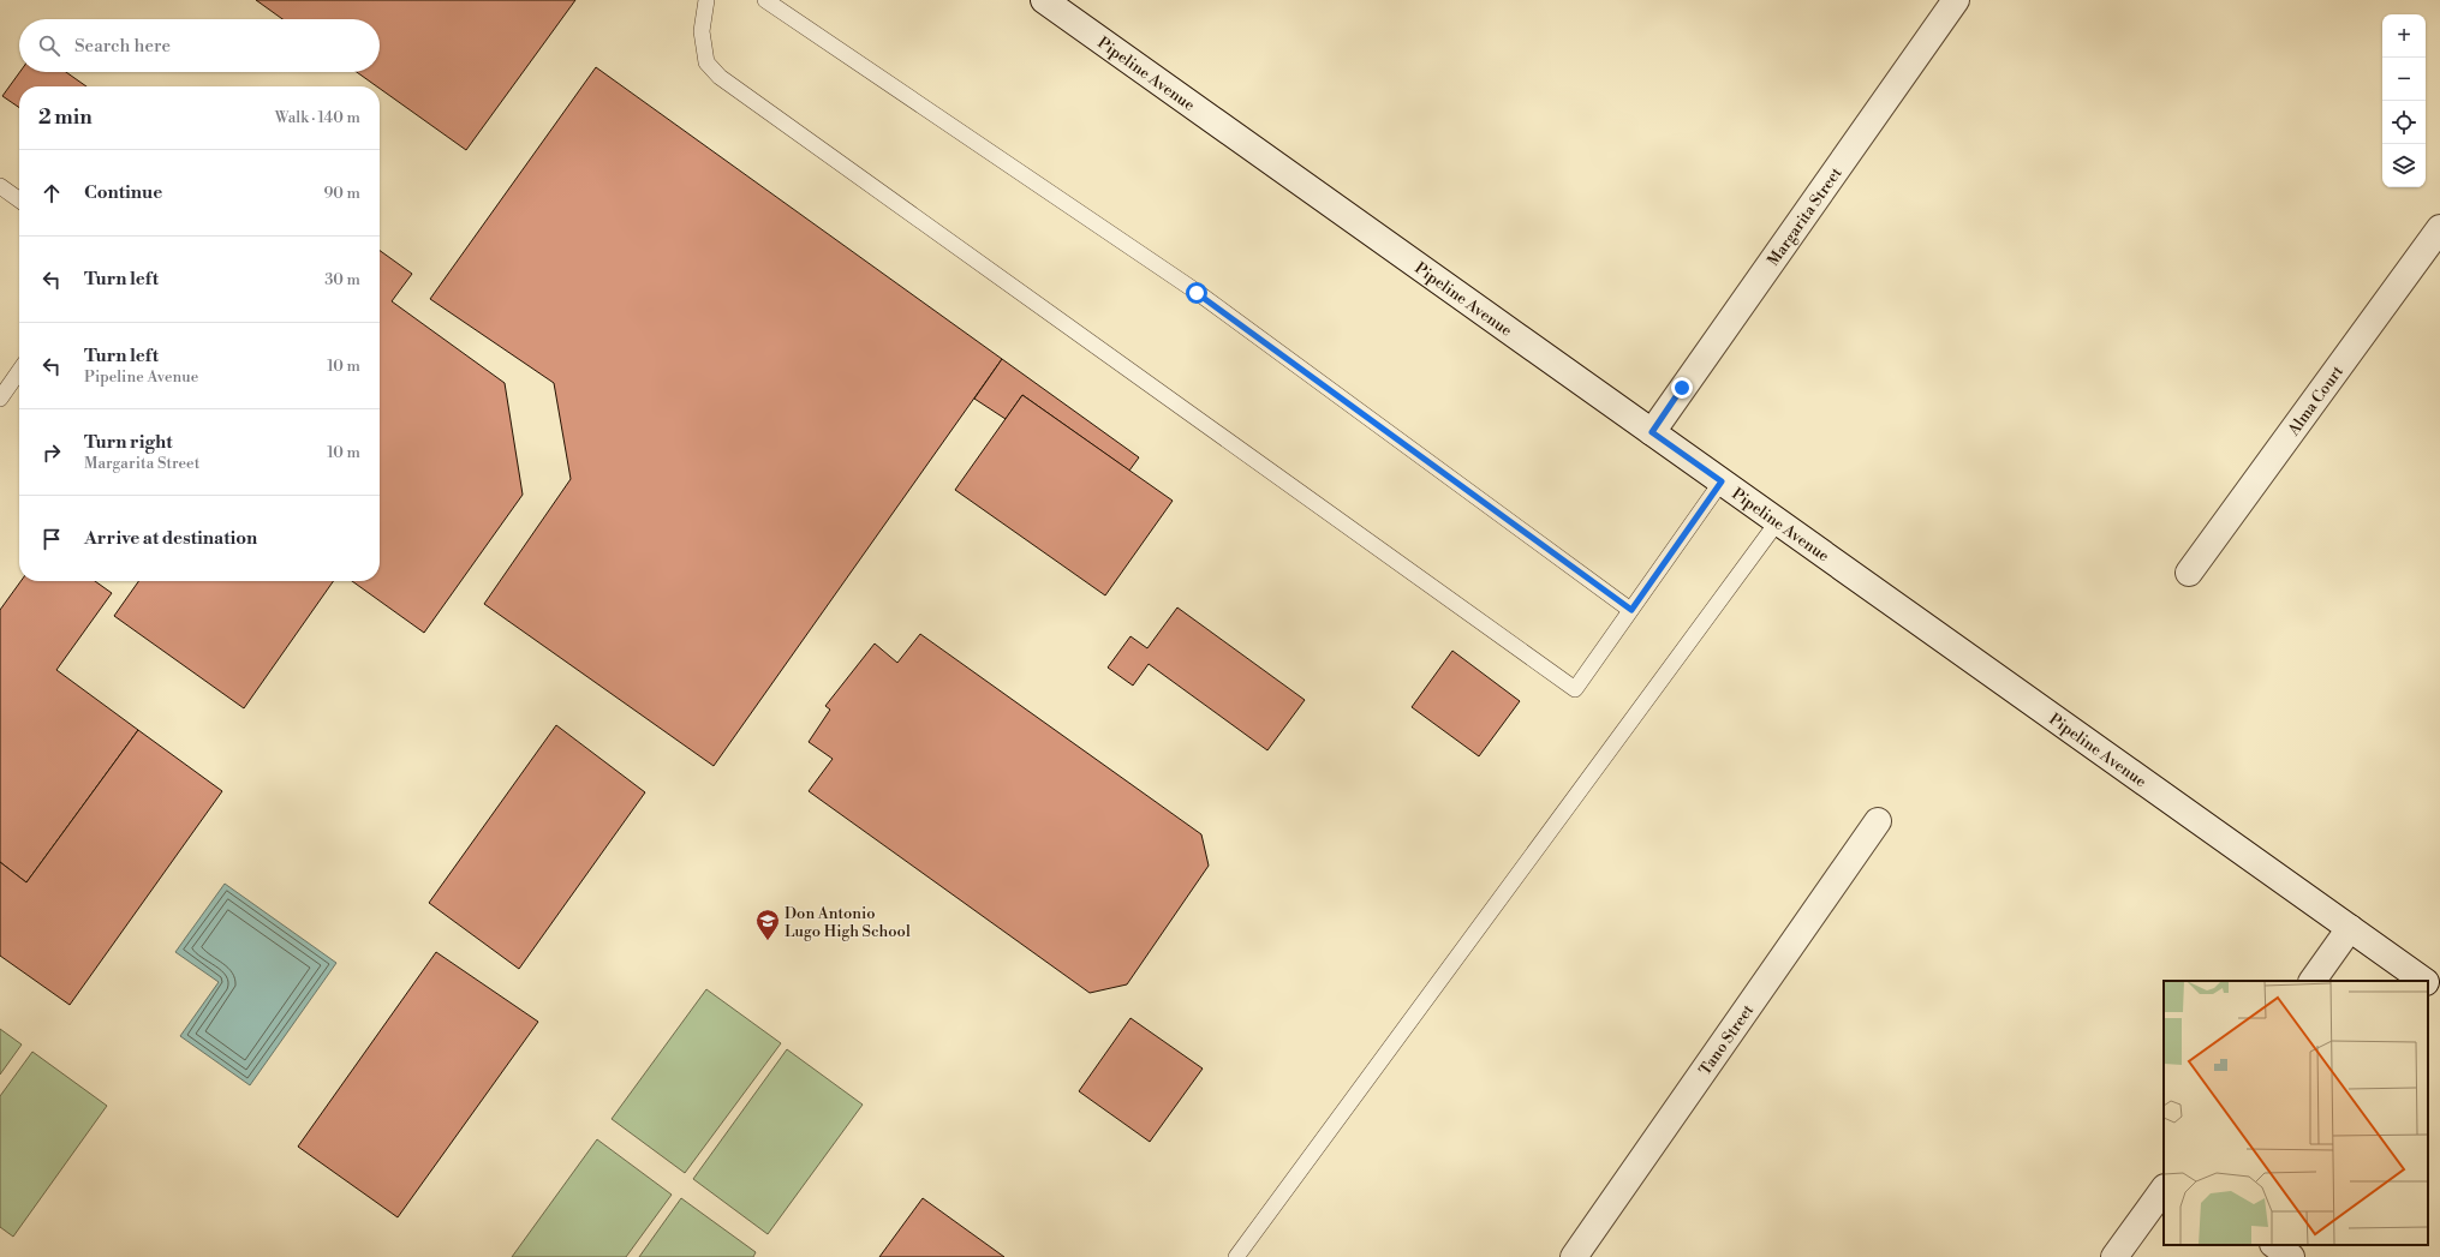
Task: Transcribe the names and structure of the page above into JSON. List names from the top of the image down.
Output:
{
  "streets": {
    "main road": [
      "Pipeline Avenue",
      "Margarita Street",
      "Alma Court",
      "Tano Street"
    ]
  },
  "crossings": [
    ["Pipeline Avenue", "Margarita Street"]
  ],
  "places": {
    "school or university": ["Don Antonio Lugo High School"]
  },
  "page": {
    "map_buttons": ["+", "−"],
    "search": "Search here",
    "heading": ["2 min", "Walk · 140 m"],
    "list": [
      ["Continue", "90 m"],
      ["Turn left", "30 m"],
      ["Turn left", "Pipeline Avenue", "10 m"],
      ["Turn right", "Margarita Street", "10 m"],
      "Arrive at destination"
    ]
  }
}
